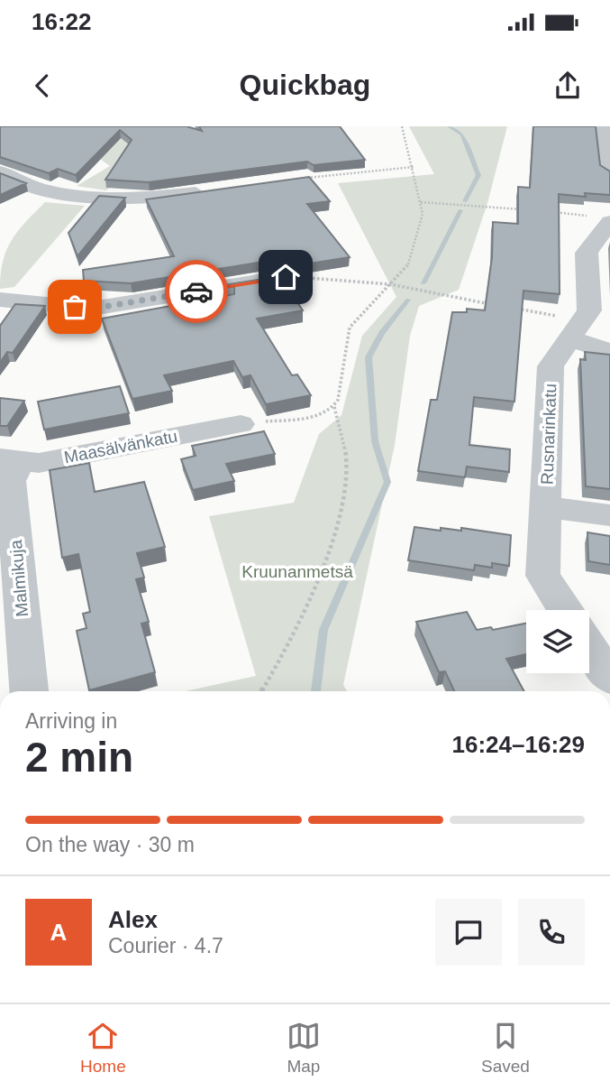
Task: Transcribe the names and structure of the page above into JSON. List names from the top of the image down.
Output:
{
  "streets": {
    "street": ["Rusnarinkatu", "Maasälvänkatu", "Malmikuja"]
  },
  "crossings": [
    ["Maasälvänkatu", "Malmikuja"]
  ],
  "parks": ["Kruunanmetsä"],
  "page": {
    "status": "16:22",
    "header": "Quickbag",
    "heading": ["2 min", "Arriving in", "16:24–16:29"],
    "panel": ["Alex", "Courier · 4.7"],
    "bar": "On the way · 30 m",
    "round": "A",
    "tabs": ["Home", "Map", "Saved"]
  }
}
